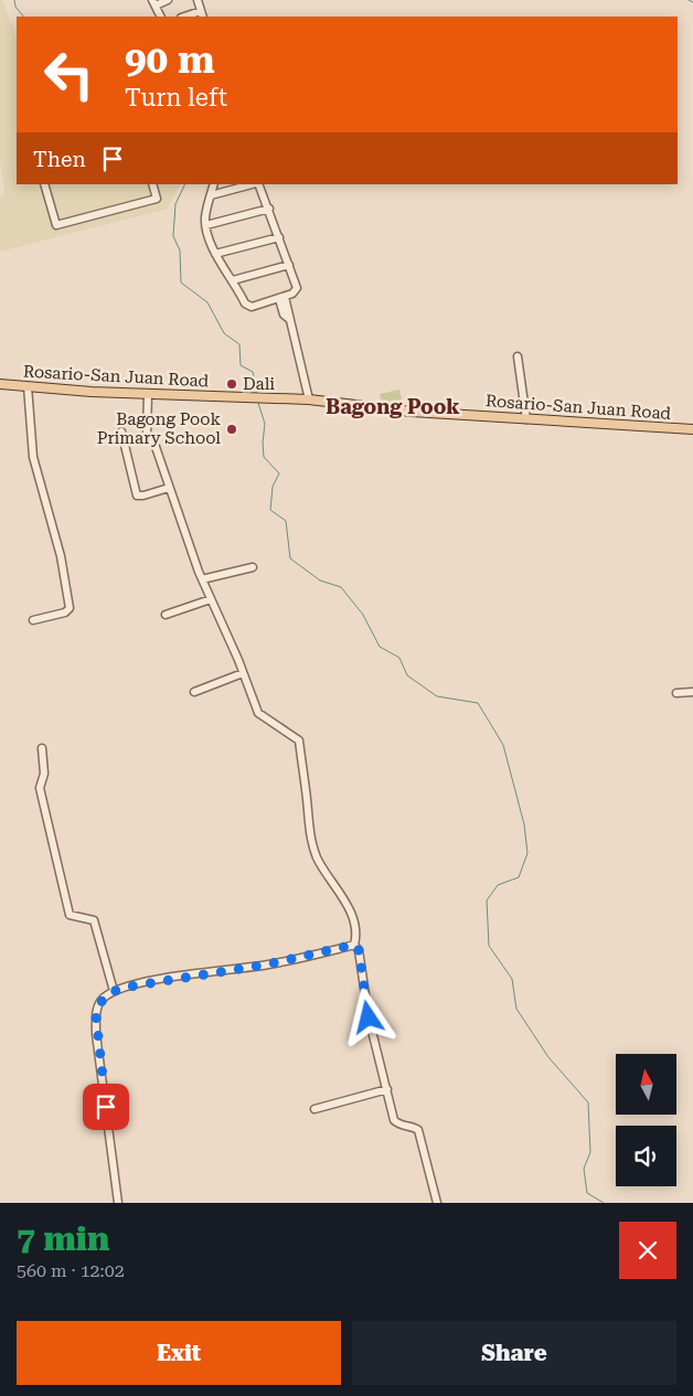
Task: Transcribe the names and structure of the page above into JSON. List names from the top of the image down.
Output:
{
  "streets": {
    "main road": ["Rosario-San Juan Road"]
  },
  "districts": ["Bagong Pook"],
  "places": ["Dali", "Bagong Pook Primary School"],
  "north": "top",
  "page": {
    "turn": ["90 m", "Turn left"],
    "then": "Then",
    "heading": ["7 min", "560 m · 12:02"],
    "buttons": ["Exit", "Share"]
  }
}
